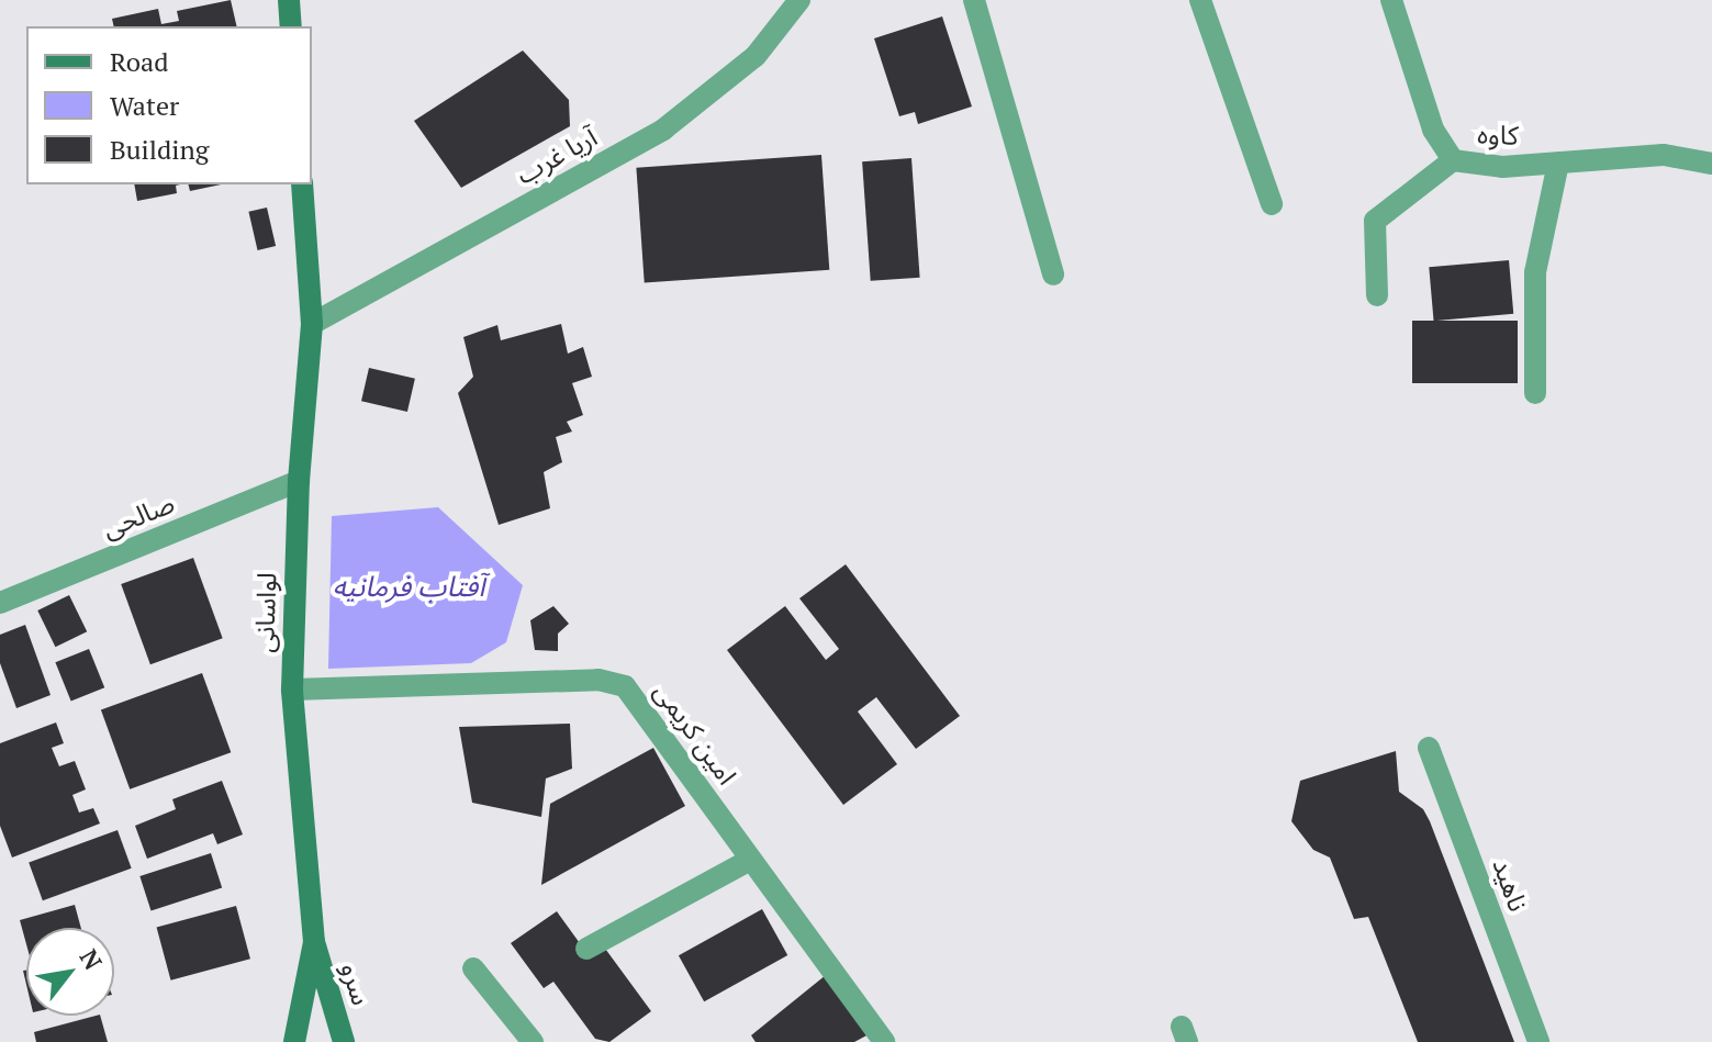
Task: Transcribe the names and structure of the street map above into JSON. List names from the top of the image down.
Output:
{
  "streets": {
    "main road": ["لواسانی", "سرو"],
    "street": [
      "کاوه",
      "آریا غرب",
      "صالحی",
      "امین کریمی",
      "ناهید"
    ]
  },
  "crossings": [
    ["آریا غرب", "لواسانی"],
    ["صالحی", "لواسانی"],
    ["لواسانی", "امین کریمی"],
    ["لواسانی", "سرو"]
  ],
  "water": ["آفتاب فرمانیه"],
  "legend": ["Road", "Water", "Building"],
  "north": "top right"
}
